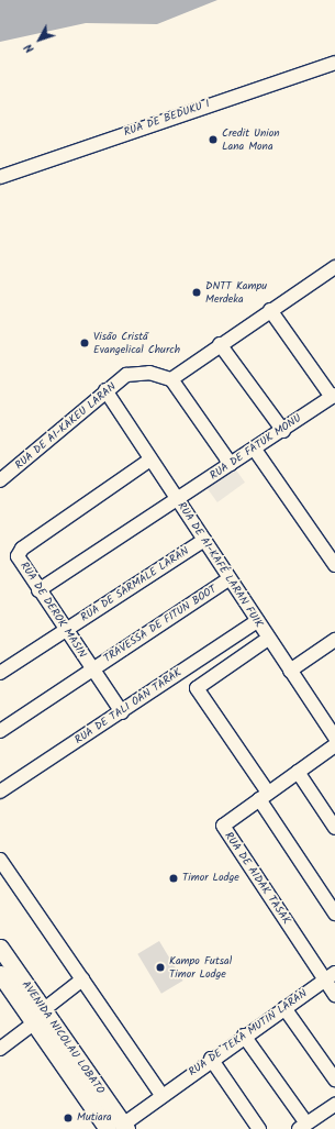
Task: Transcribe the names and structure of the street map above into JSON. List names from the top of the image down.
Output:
{
  "streets": {
    "main road": ["AVENIDA NICOLAU LOBATO"],
    "street": [
      "RUA DE BEDUKU I",
      "RUA DE AI-KAKEU LARAN",
      "RUA DE FATUK MONU",
      "RUA DE AI-KAFÉ LARAN FUIK",
      "RUA DE SARMALE LARAN",
      "RUA DE DEROK MASIN",
      "TRAVESSA DE FITUN BOOT",
      "RUA DE TALI OAN TARAK",
      "RUA DE AIDAK TASAK",
      "RUA DE TEKA MUTIN LARAN"
    ]
  },
  "crossings": [
    ["RUA DE AI-KAKEU LARAN", "RUA DE AI-KAFÉ LARAN FUIK"],
    ["RUA DE FATUK MONU", "RUA DE AI-KAFÉ LARAN FUIK"],
    ["RUA DE FATUK MONU", "RUA DE DEROK MASIN"],
    ["RUA DE AI-KAFÉ LARAN FUIK", "RUA DE SARMALE LARAN"],
    ["RUA DE AI-KAFÉ LARAN FUIK", "RUA DE DEROK MASIN"],
    ["RUA DE AI-KAFÉ LARAN FUIK", "TRAVESSA DE FITUN BOOT"],
    ["RUA DE AI-KAFÉ LARAN FUIK", "RUA DE TALI OAN TARAK"],
    ["RUA DE SARMALE LARAN", "RUA DE DEROK MASIN"],
    ["RUA DE DEROK MASIN", "TRAVESSA DE FITUN BOOT"],
    ["RUA DE DEROK MASIN", "RUA DE TALI OAN TARAK"],
    ["RUA DE AIDAK TASAK", "RUA DE TEKA MUTIN LARAN"],
    ["RUA DE TEKA MUTIN LARAN", "AVENIDA NICOLAU LOBATO"]
  ],
  "places": [
    "Credit Union Lana Mona",
    "DNTT Kampu Merdeka",
    "Visão Cristã Evangelical Church",
    "Timor Lodge",
    "Kampo Futsal Timor Lodge",
    "Mutiara"
  ],
  "north": "bottom left"
}
